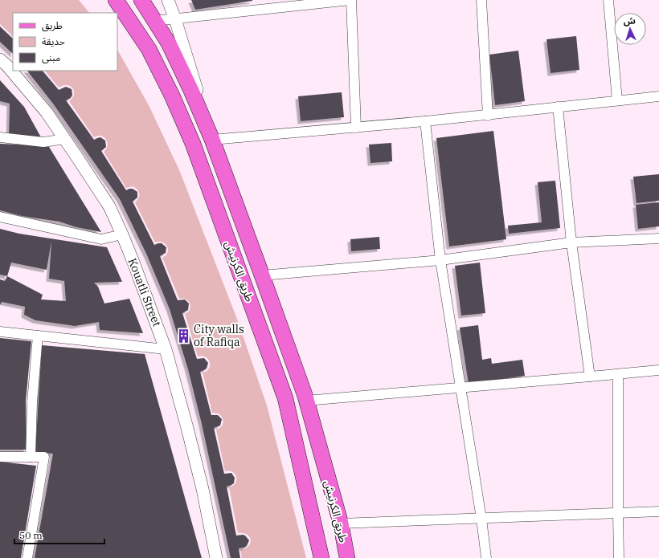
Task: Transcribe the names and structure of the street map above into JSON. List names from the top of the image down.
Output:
{
  "streets": {
    "main road": ["طريق الكرنيش"],
    "street": ["Kouatli Street"]
  },
  "places": {
    "building": ["City walls of Rafiqa"]
  },
  "legend": ["طريق", "حديقة", "مبنى"],
  "scale_bar": "50 m",
  "north": "top"
}
